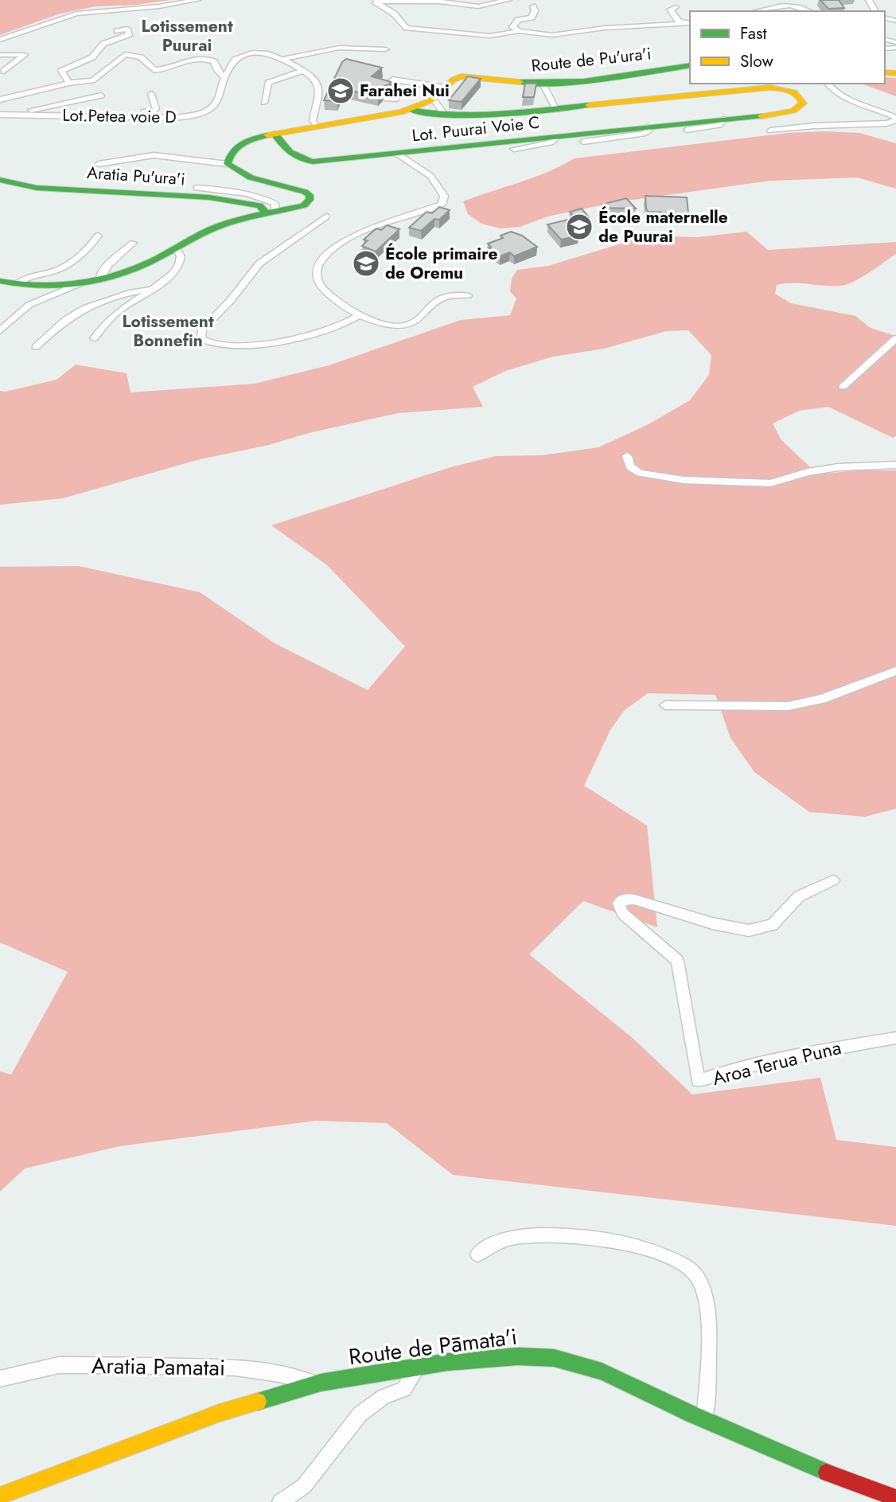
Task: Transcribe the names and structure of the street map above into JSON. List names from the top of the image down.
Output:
{
  "streets": {
    "main road": [
      "Route de Pu'ura'i",
      "Lot. Puurai Voie C",
      "Aratia Pu'ura'i",
      "Route de Pāmata'i"
    ],
    "street": ["Lot.Petea voie D", "Aroa Terua Puna", "Aratia Pamatai"]
  },
  "crossings": [
    ["Route de Pu'ura'i", "Lot.Petea voie D"],
    ["Route de Pu'ura'i", "Lot. Puurai Voie C"],
    ["Route de Pāmata'i", "Aratia Pamatai"]
  ],
  "districts": ["Lotissement Puurai", "Lotissement Bonnefin"],
  "places": {
    "school or university": ["Farahei Nui", "École maternelle de Puurai", "École primaire de Oremu"]
  },
  "legend": ["Fast", "Slow"]
}
